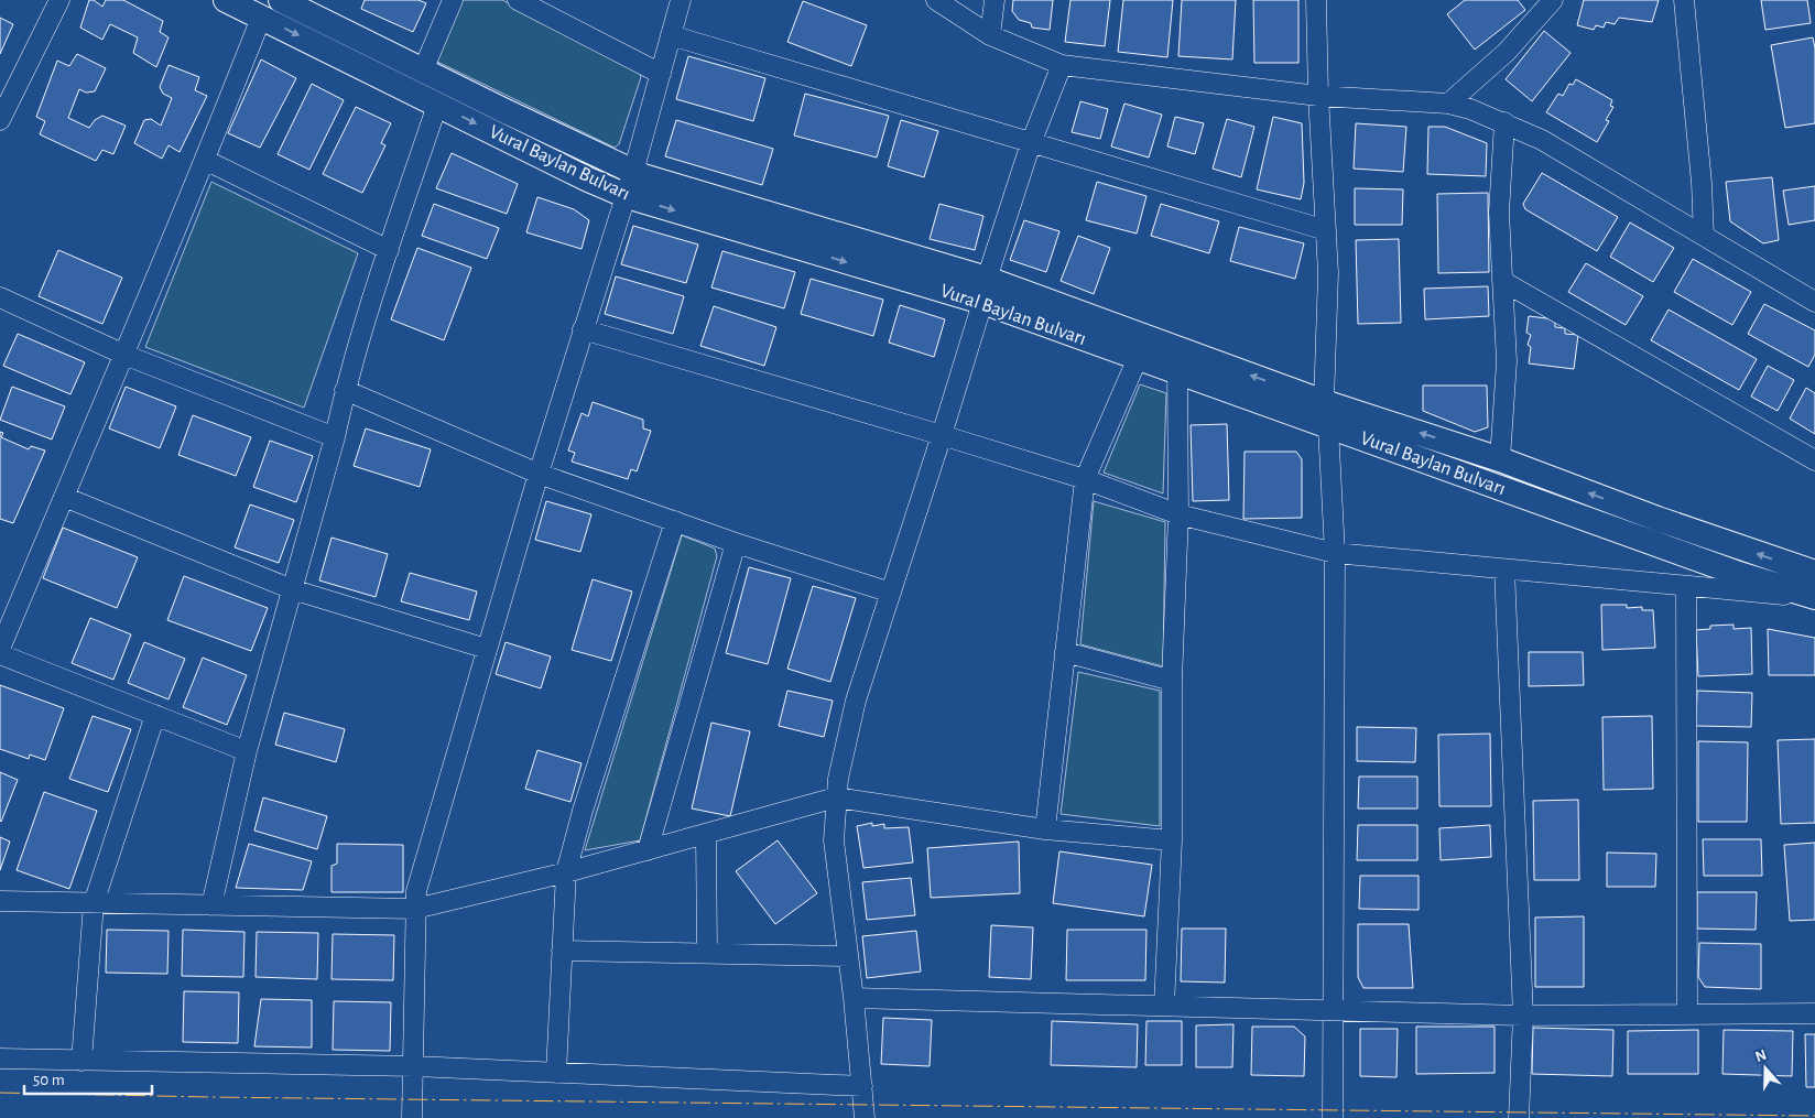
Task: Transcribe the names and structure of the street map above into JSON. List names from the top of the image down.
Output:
{
  "streets": {
    "main road": ["Vural Baylan Bulvarı"]
  },
  "scale_bar": "50 m",
  "north": "top"
}
